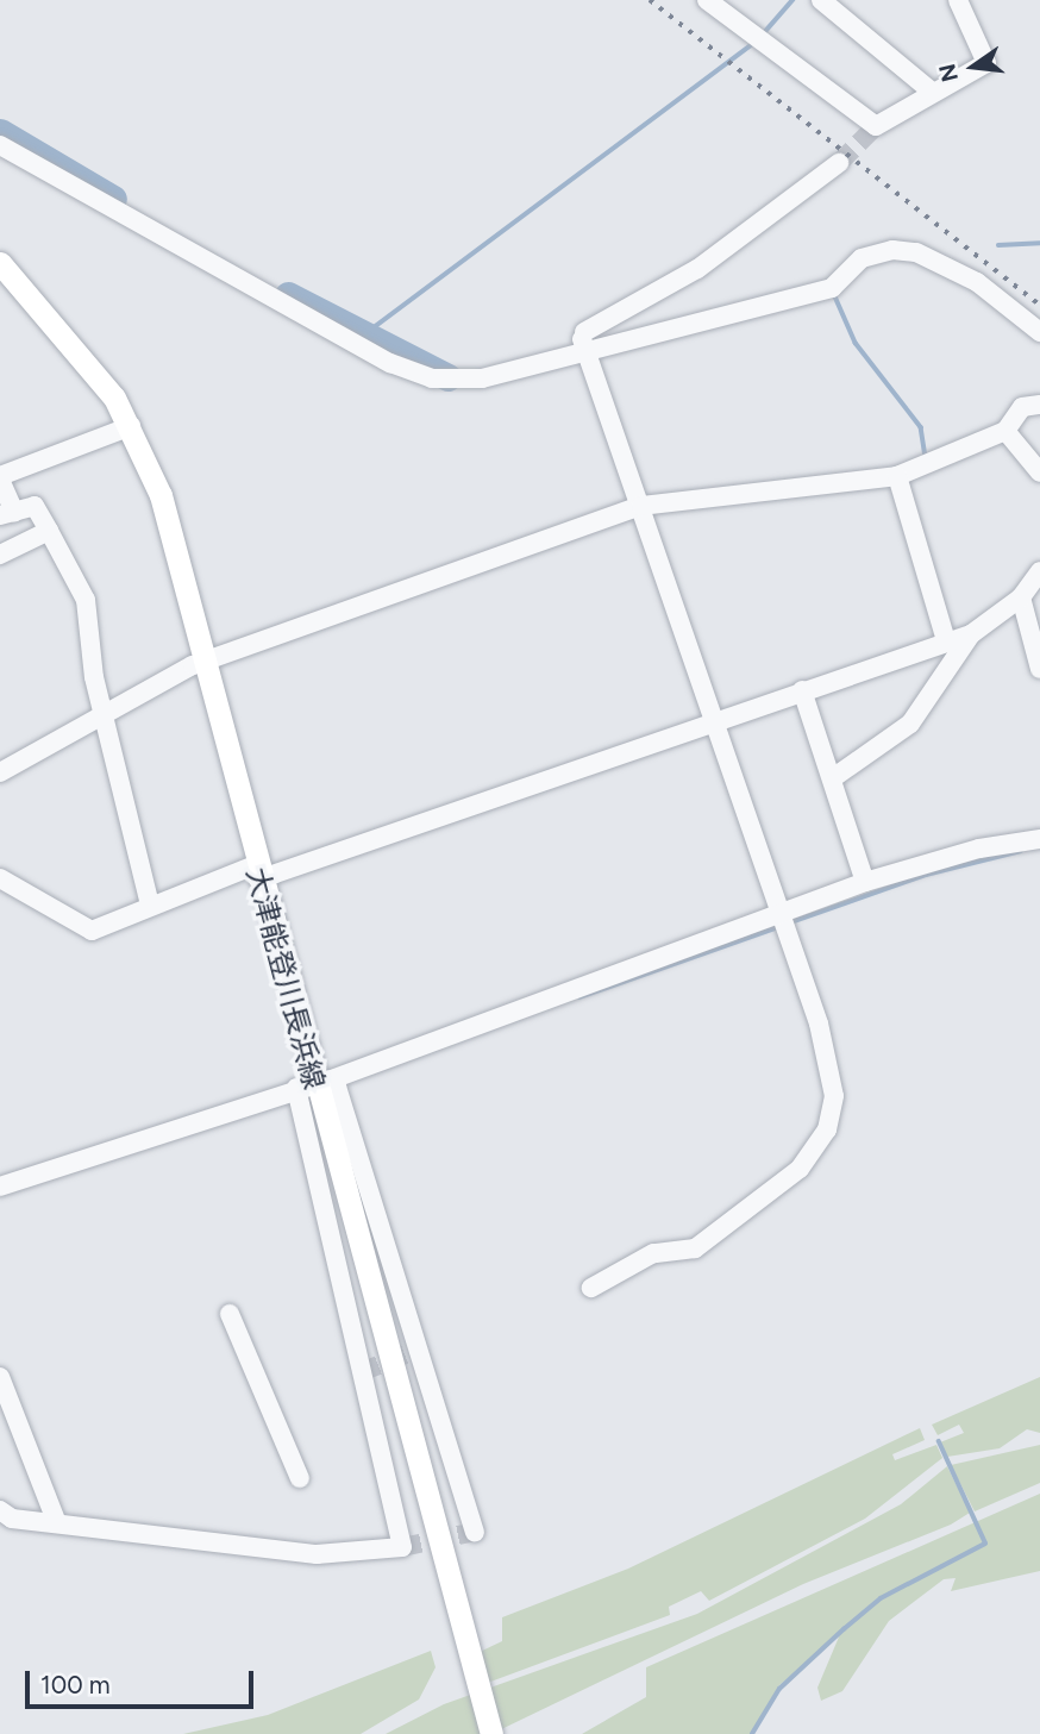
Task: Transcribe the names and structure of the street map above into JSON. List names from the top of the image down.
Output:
{
  "streets": {
    "main road": ["大津能登川長浜線"]
  },
  "scale_bar": "100 m",
  "north": "left"
}
